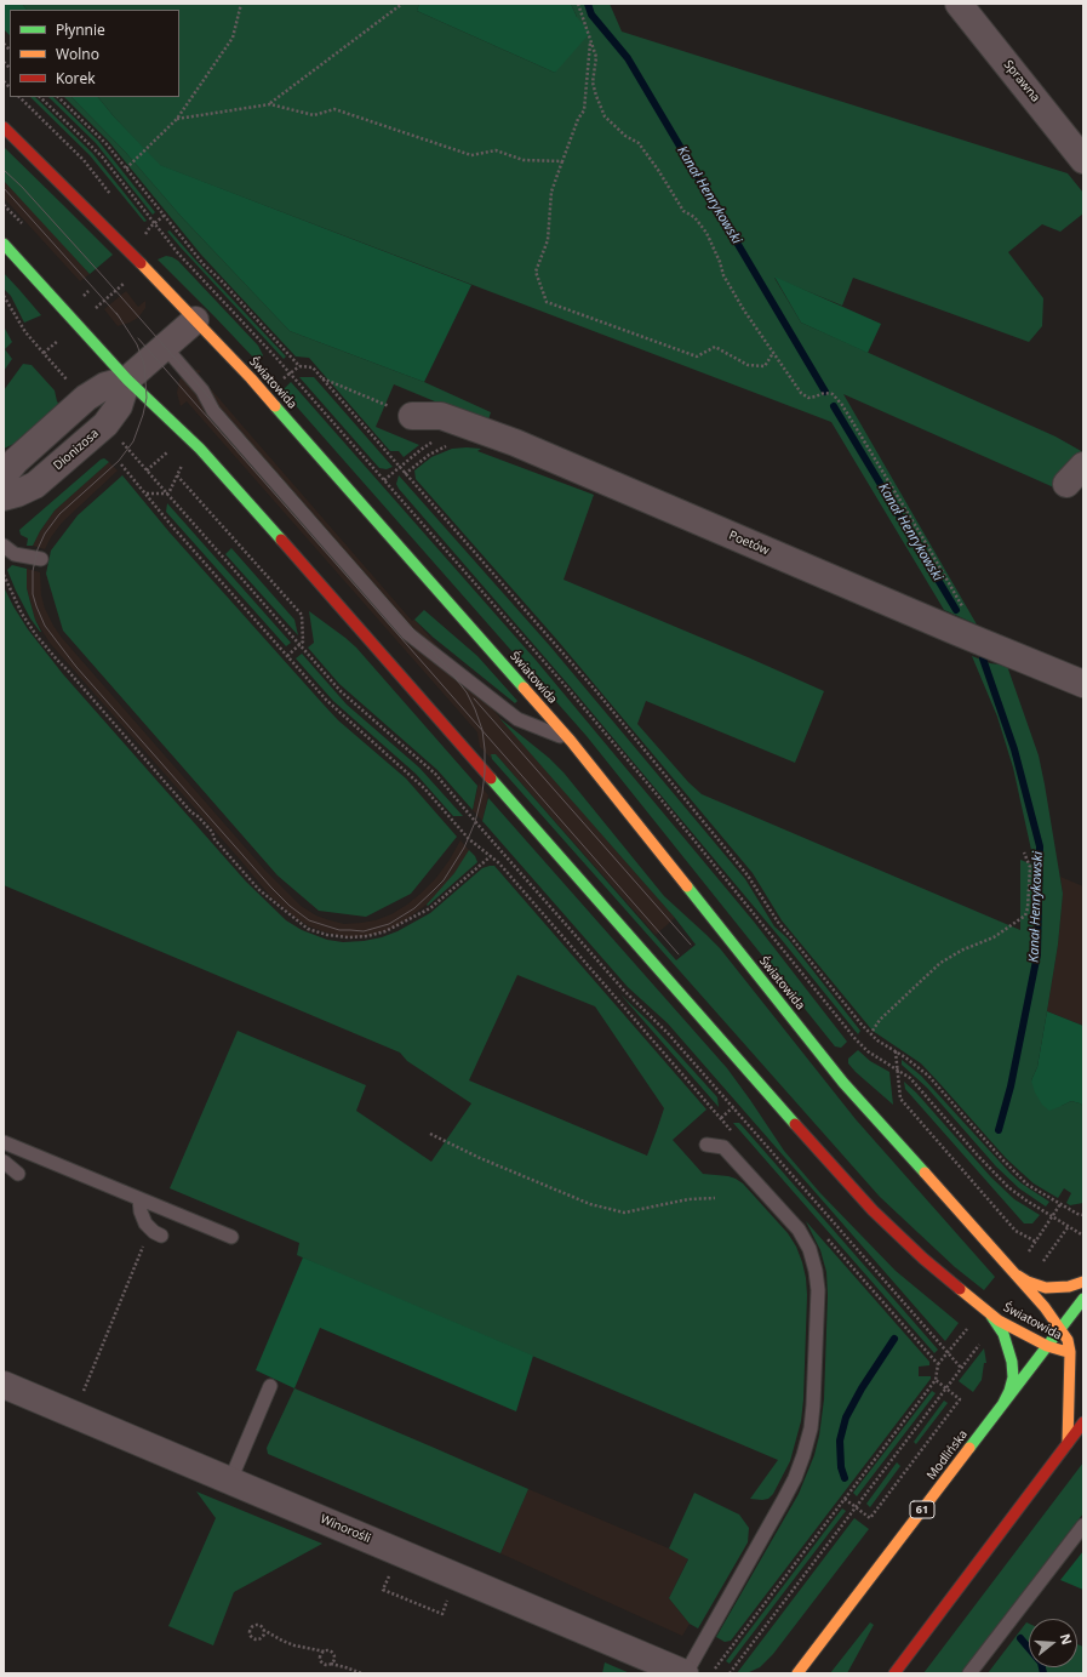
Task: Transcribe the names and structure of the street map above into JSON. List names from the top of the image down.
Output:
{
  "streets": {
    "street": [
      "Sprawna",
      "Światowida",
      "Dionizosa",
      "Poetów",
      "Modlińska",
      "61",
      "Winorośli"
    ]
  },
  "crossings": [
    ["Światowida", "Dionizosa"],
    ["Światowida", "Modlińska"]
  ],
  "water": ["Kanał Henrykowski"],
  "legend": ["Płynnie", "Wolno", "Korek"],
  "north": "right"
}
